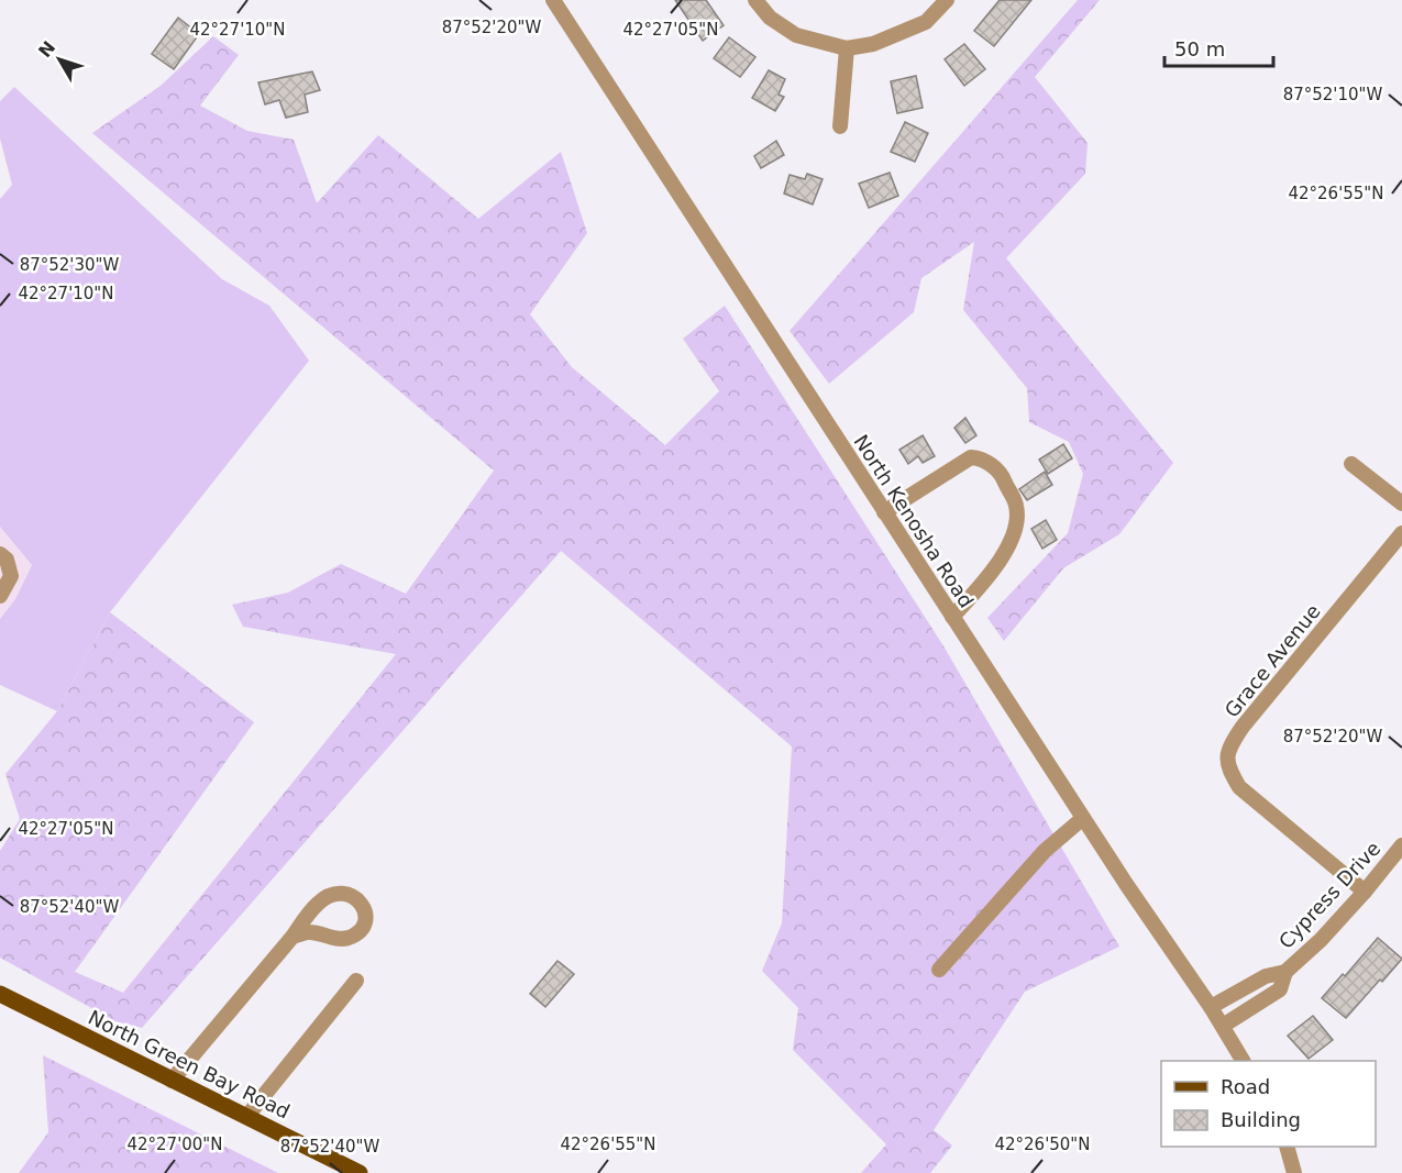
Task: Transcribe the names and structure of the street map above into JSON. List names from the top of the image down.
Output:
{
  "streets": {
    "main road": ["North Green Bay Road"],
    "street": ["North Kenosha Road", "Grace Avenue", "Cypress Drive"]
  },
  "crossings": [
    ["North Kenosha Road", "Cypress Drive"],
    ["Grace Avenue", "Cypress Drive"]
  ],
  "legend": ["Road", "Building"],
  "scale_bar": "50 m",
  "north": "top left",
  "coordinates": [
    "87°52'20\"W",
    "42°27'10\"N",
    "42°27'05\"N",
    "87°52'10\"W",
    "42°26'55\"N",
    "87°52'30\"W",
    "87°52'40\"W",
    "42°27'00\"N",
    "42°26'50\"N"
  ]
}
